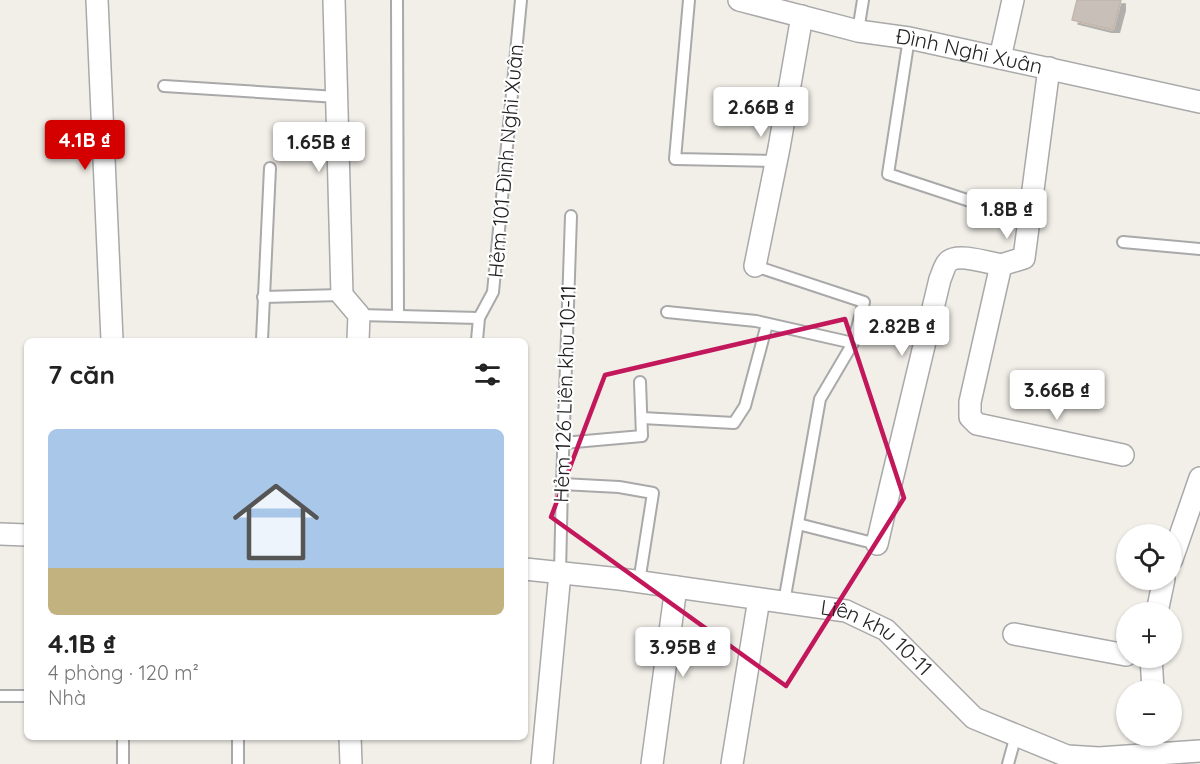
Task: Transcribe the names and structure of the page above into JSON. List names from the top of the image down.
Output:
{
  "streets": {
    "street": ["Đình Nghi Xuân", "Liên khu 10-11"],
    "lane": ["Hẻm 101 Đình Nghi Xuân", "Hẻm 126 Liên khu 10-11"]
  },
  "crossings": [
    ["Hẻm 126 Liên khu 10-11", "Liên khu 10-11"]
  ],
  "page": {
    "price": [
      "2.66B ₫",
      "4.1B ₫",
      "1.65B ₫",
      "1.8B ₫",
      "2.82B ₫",
      "3.66B ₫",
      "3.95B ₫"
    ],
    "heading": "7 căn",
    "list": [
      {
        "name": "4.1B ₫",
        "note": "4 phòng · 120 m² · Nhà"
      }
    ],
    "map_buttons": ["+", "−"]
  }
}
